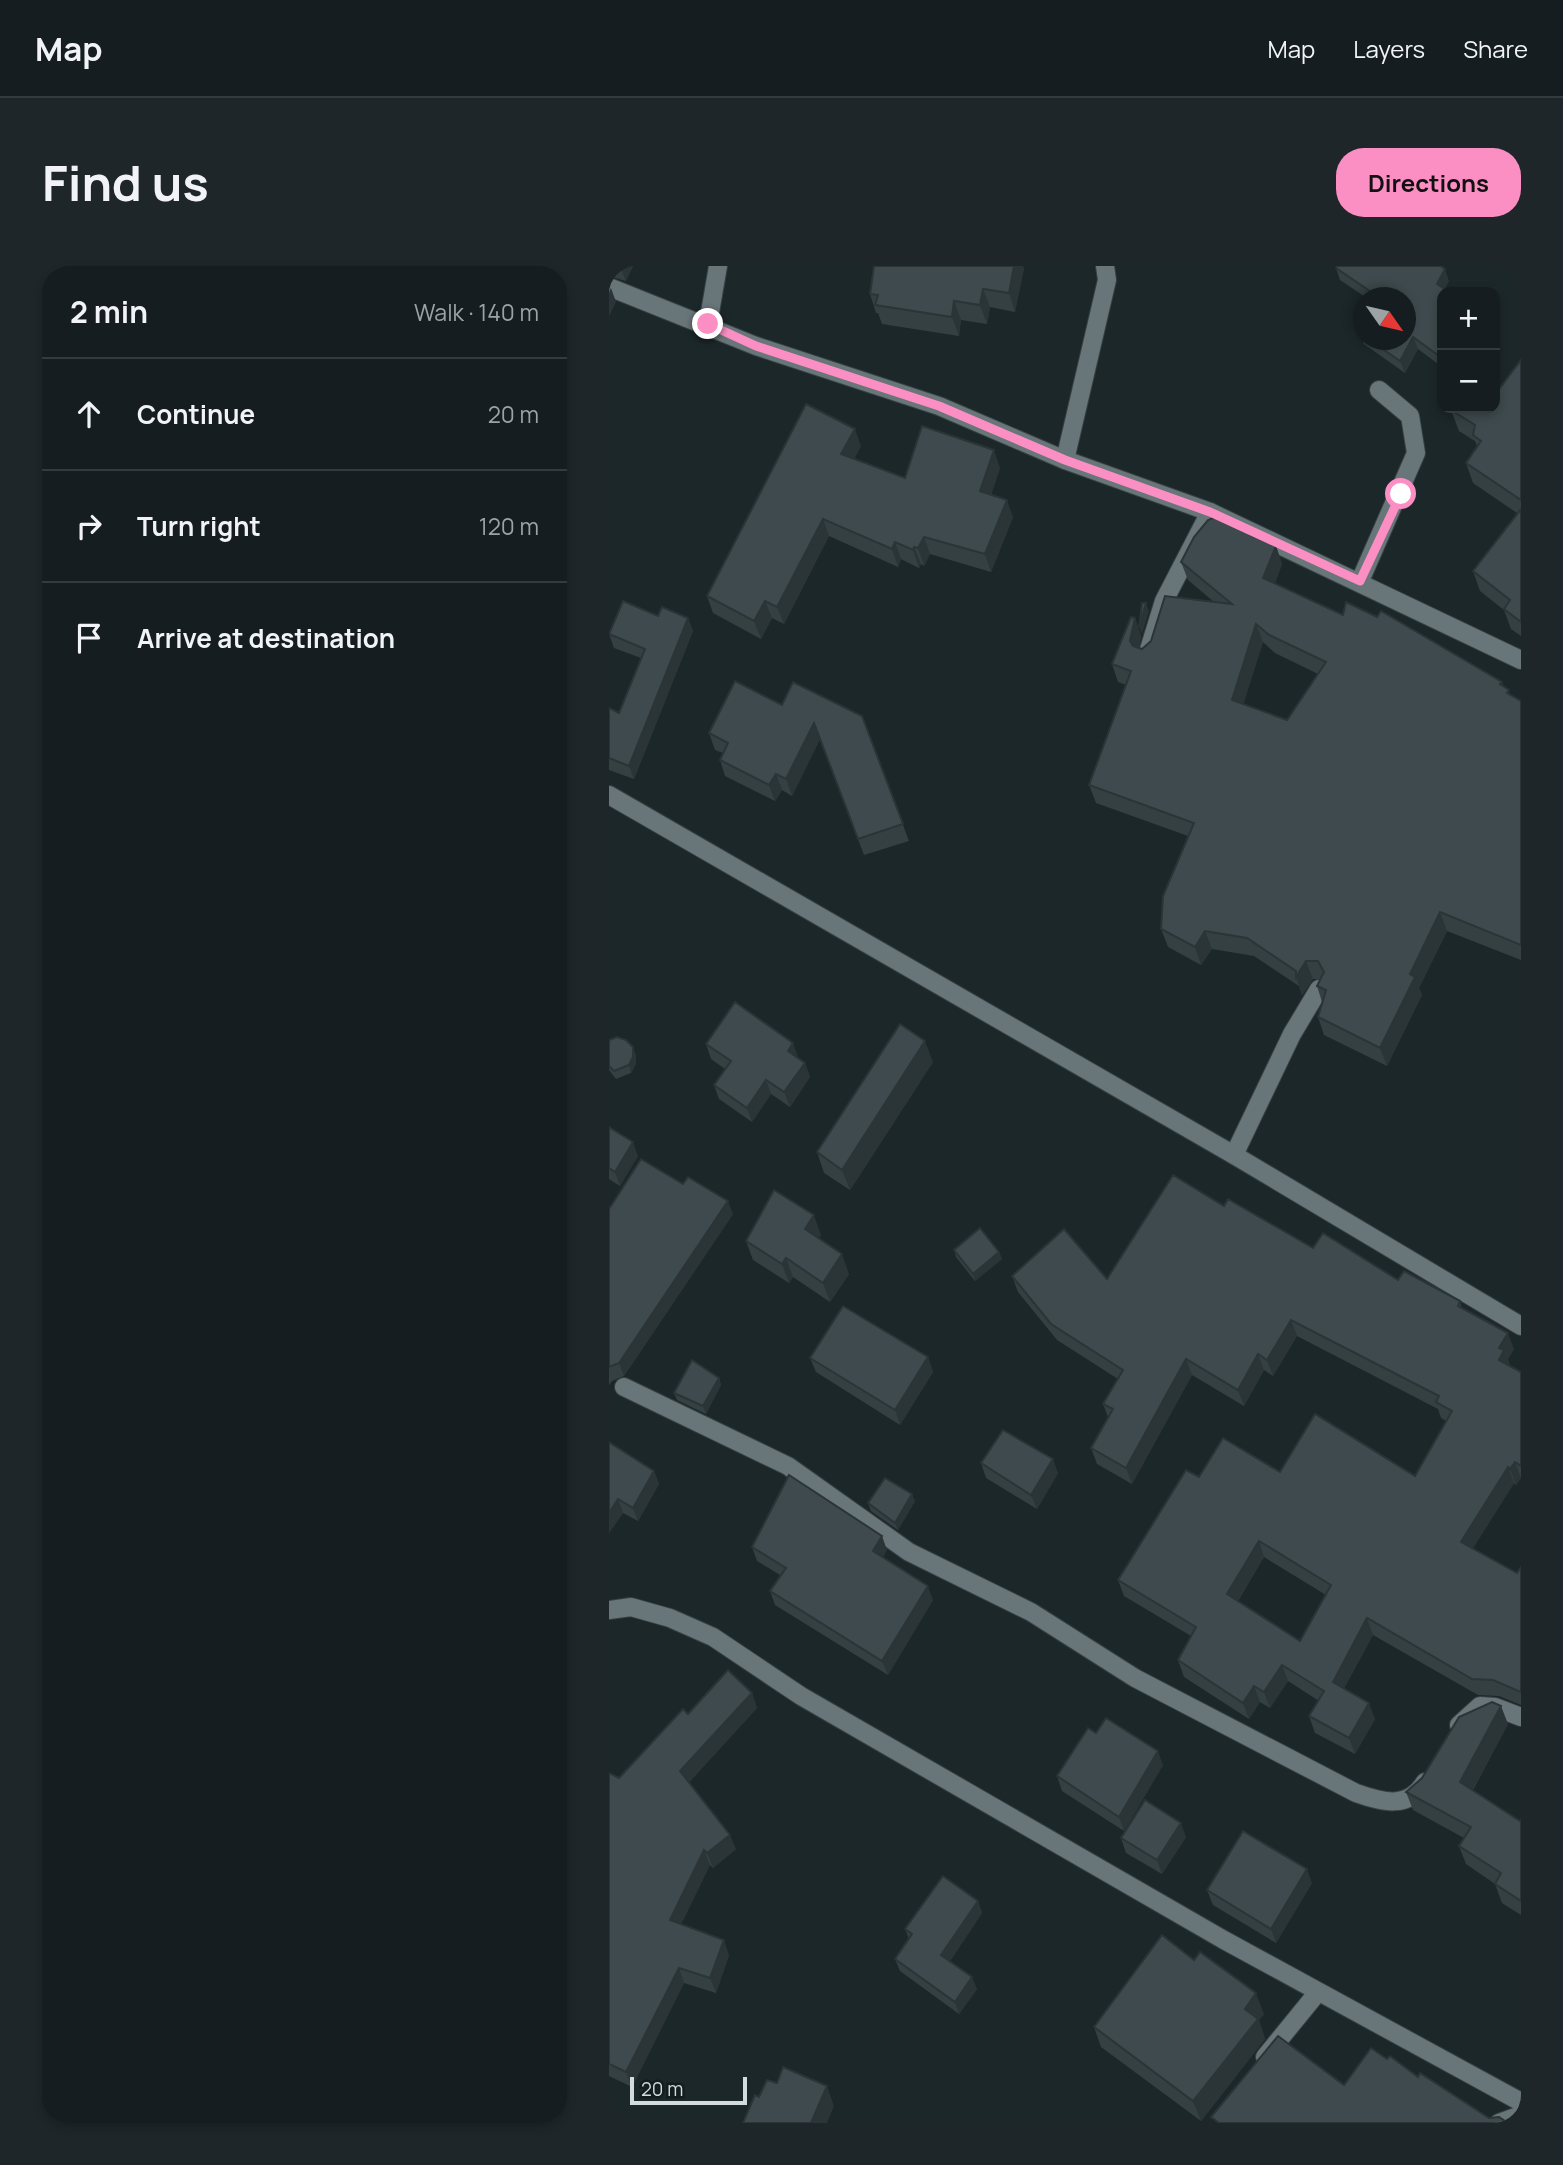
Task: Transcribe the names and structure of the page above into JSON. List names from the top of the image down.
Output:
{
  "scale_bar": "20 m",
  "north": "bottom right",
  "page": {
    "header": "Map",
    "nav": ["Map", "Layers", "Share"],
    "buttons": "Directions",
    "title": "Find us",
    "heading": ["2 min", "Walk · 140 m"],
    "map_buttons": ["+", "−"],
    "list": [
      ["Continue", "20 m"],
      ["Turn right", "120 m"],
      "Arrive at destination"
    ],
    "scale": "20 m"
  }
}
